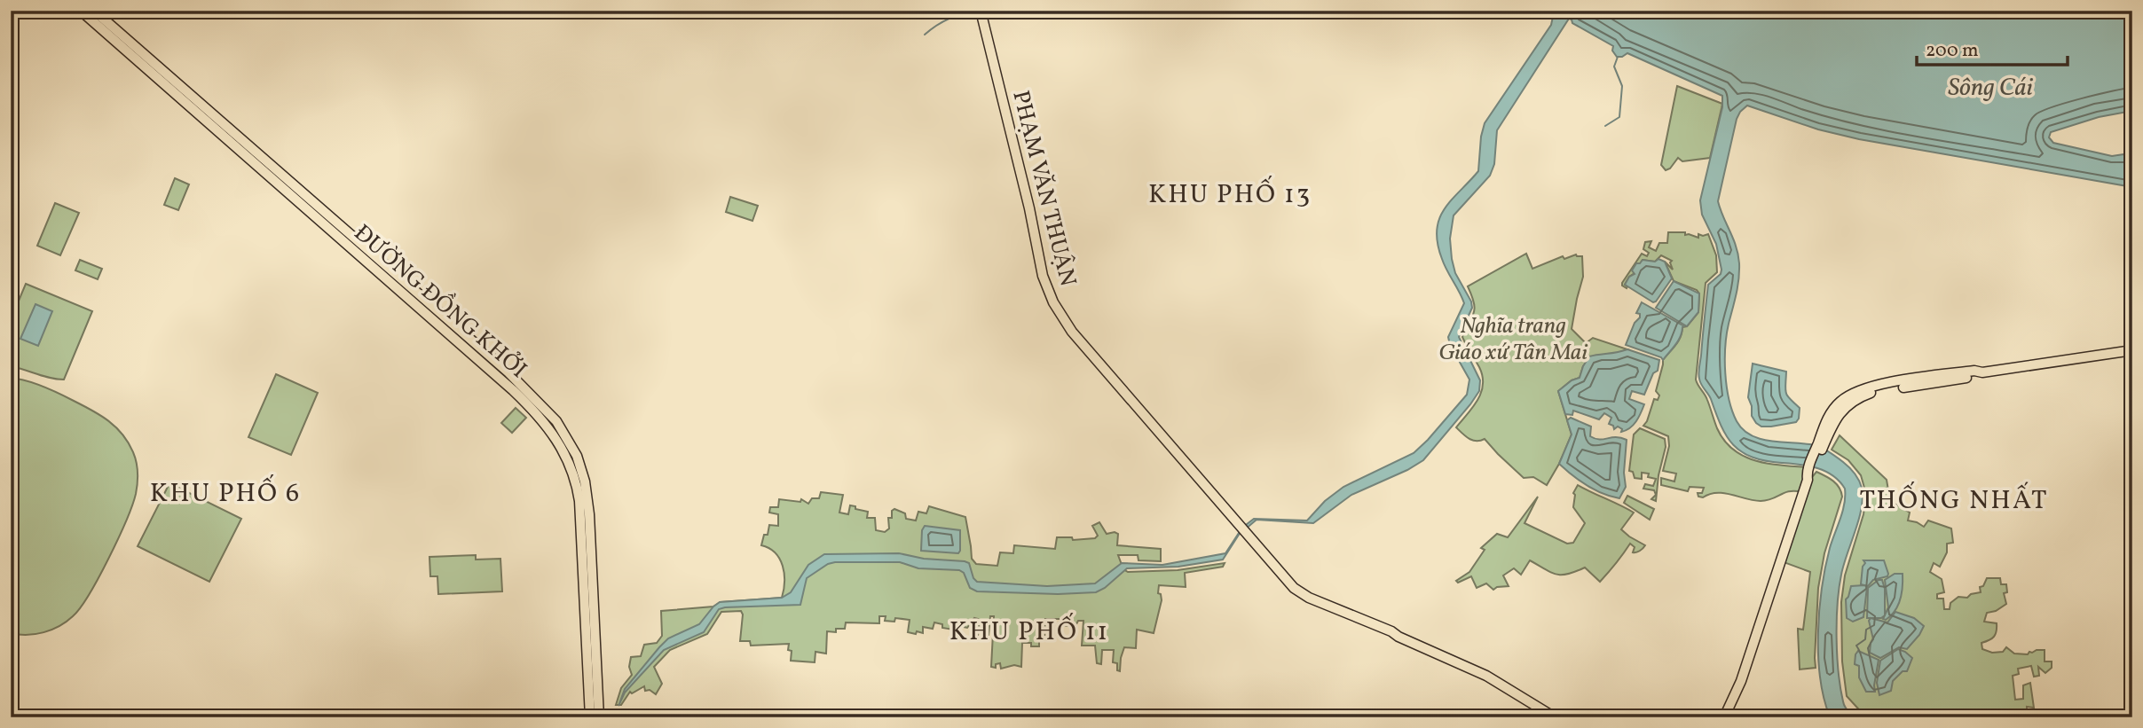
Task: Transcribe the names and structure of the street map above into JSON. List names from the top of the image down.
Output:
{
  "streets": {
    "main road": ["PHẠM VĂN THUẬN", "ĐƯỜNG ĐỒNG KHỞI"]
  },
  "districts": [
    "KHU PHỐ 13",
    "KHU PHỐ 6",
    "THỐNG NHẤT",
    "KHU PHỐ 11"
  ],
  "water": ["Sông Cái"],
  "parks": ["Nghĩa trang Giáo xứ Tân Mai"],
  "scale_bar": "200 m"
}
